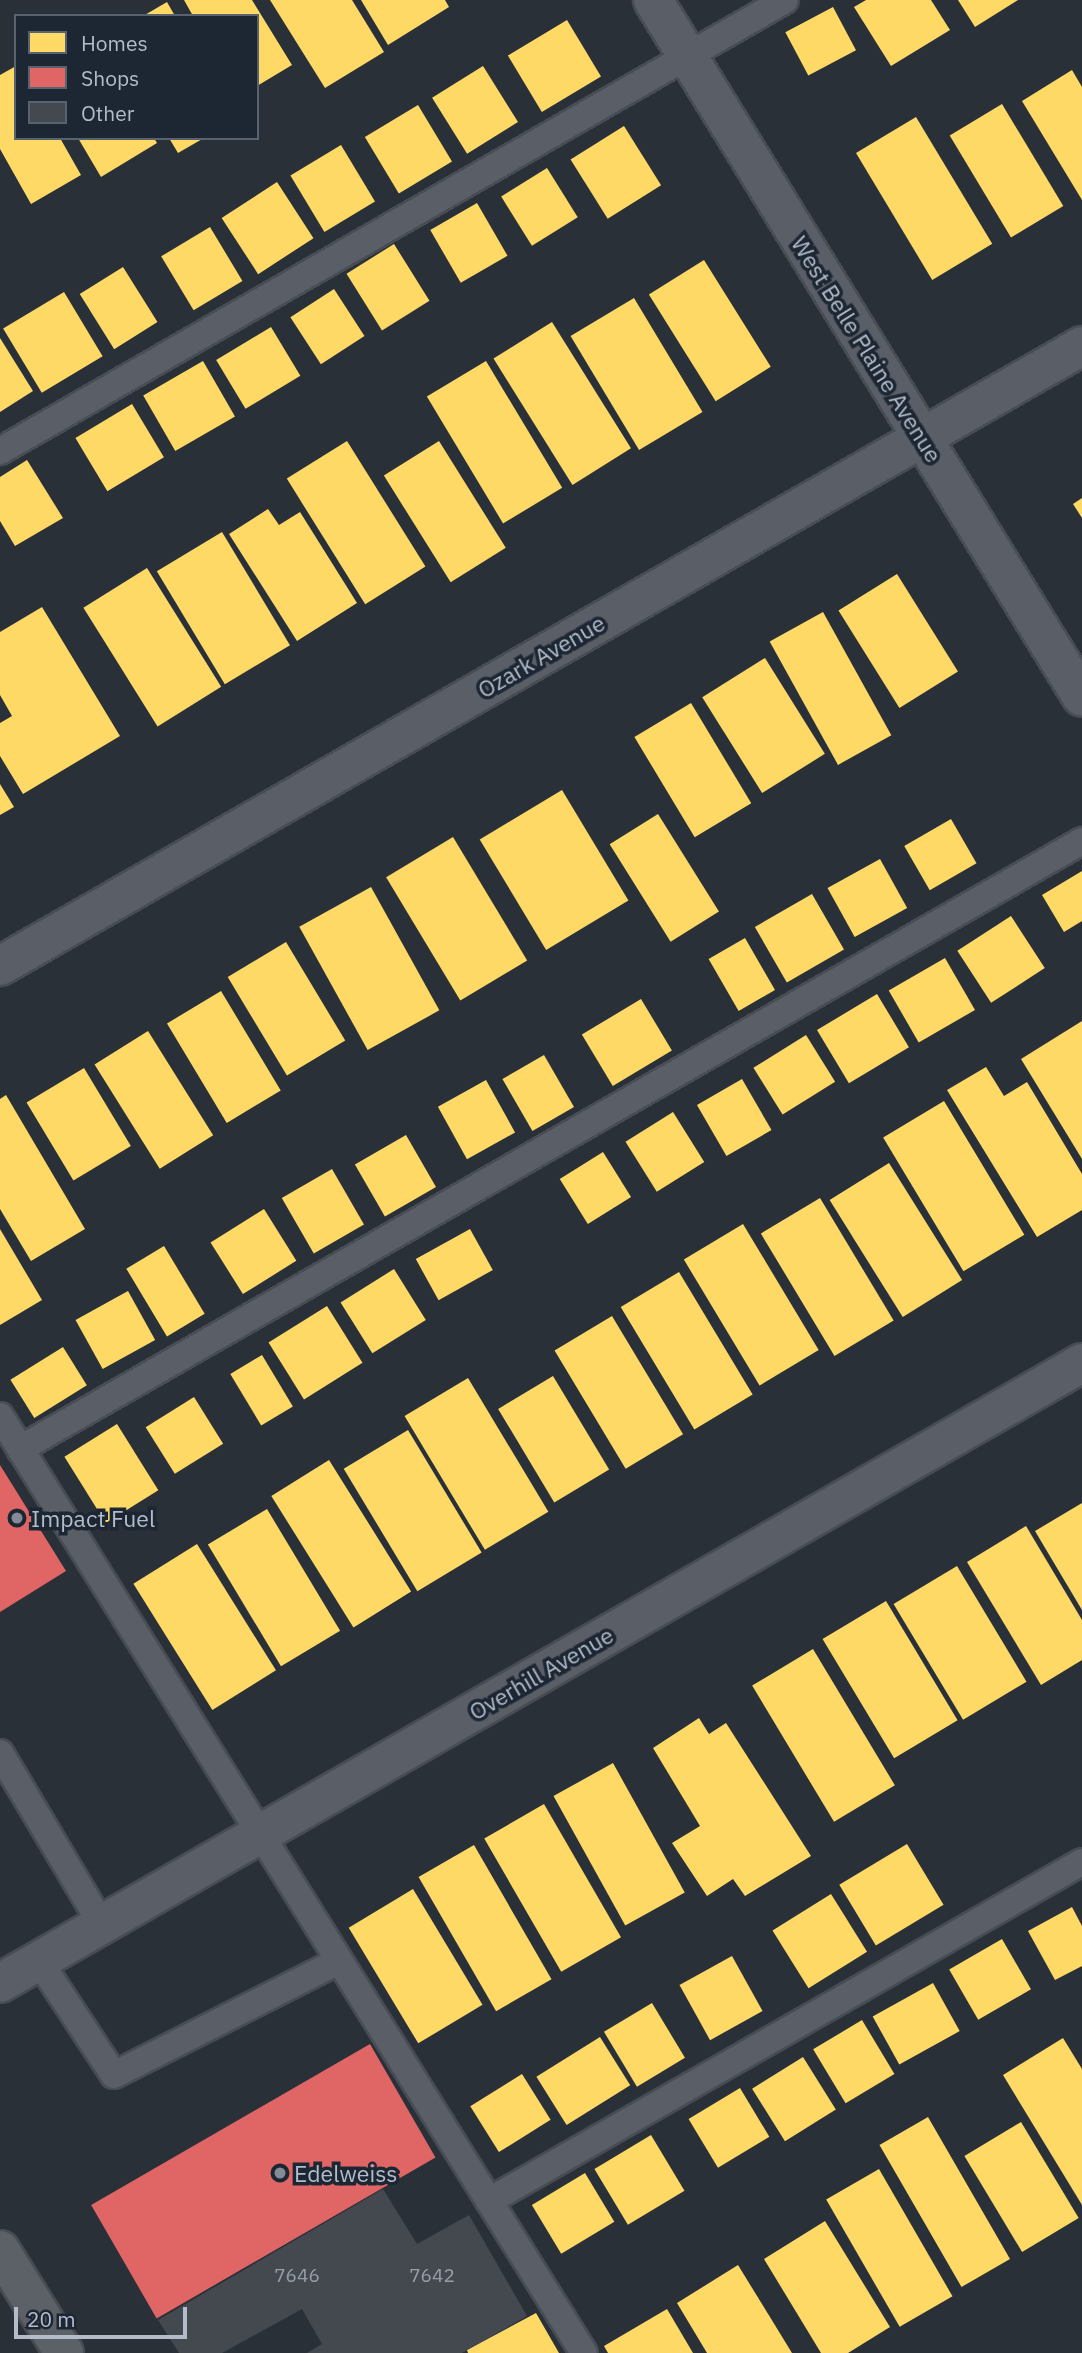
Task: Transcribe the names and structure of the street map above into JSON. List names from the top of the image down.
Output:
{
  "streets": {
    "street": ["West Belle Plaine Avenue", "Ozark Avenue", "Overhill Avenue"]
  },
  "crossings": [
    ["West Belle Plaine Avenue", "Ozark Avenue"]
  ],
  "places": ["Impact Fuel", "Edelweiss"],
  "house_numbers": ["7646", "7642"],
  "legend": ["Homes", "Shops", "Other"],
  "scale_bar": "20 m"
}
